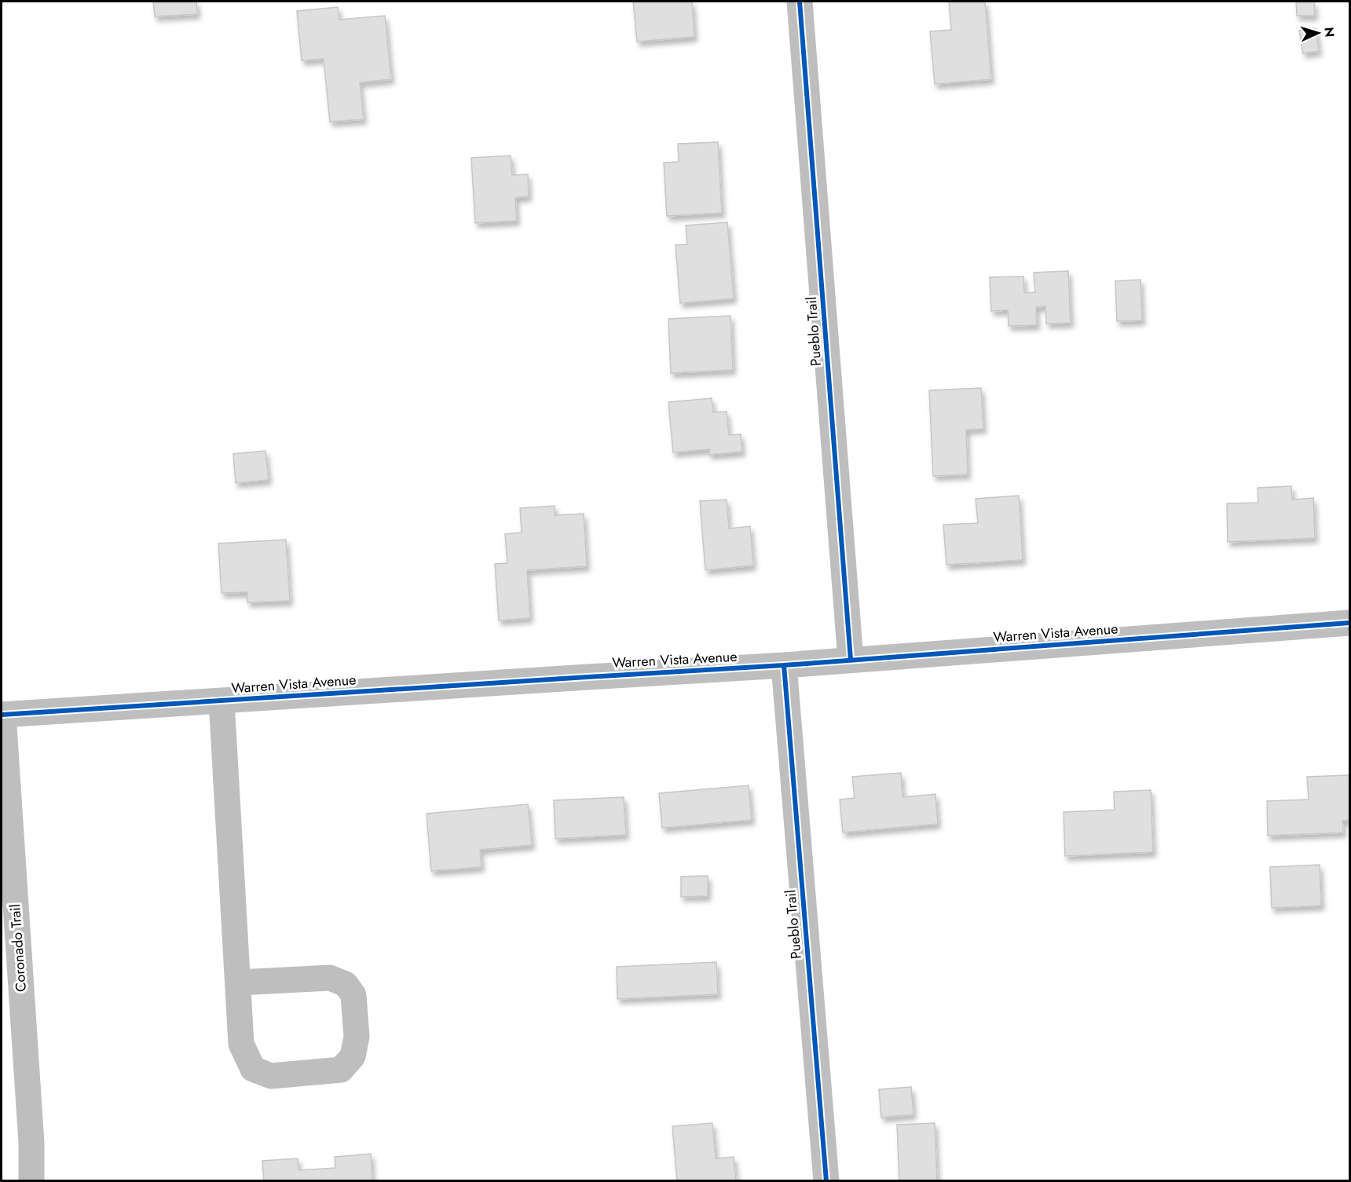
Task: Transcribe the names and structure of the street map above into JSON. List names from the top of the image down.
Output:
{
  "streets": {
    "street": ["Pueblo Trail", "Warren Vista Avenue", "Coronado Trail"]
  },
  "crossings": [
    ["Pueblo Trail", "Warren Vista Avenue"],
    ["Warren Vista Avenue", "Coronado Trail"]
  ],
  "north": "right"
}
